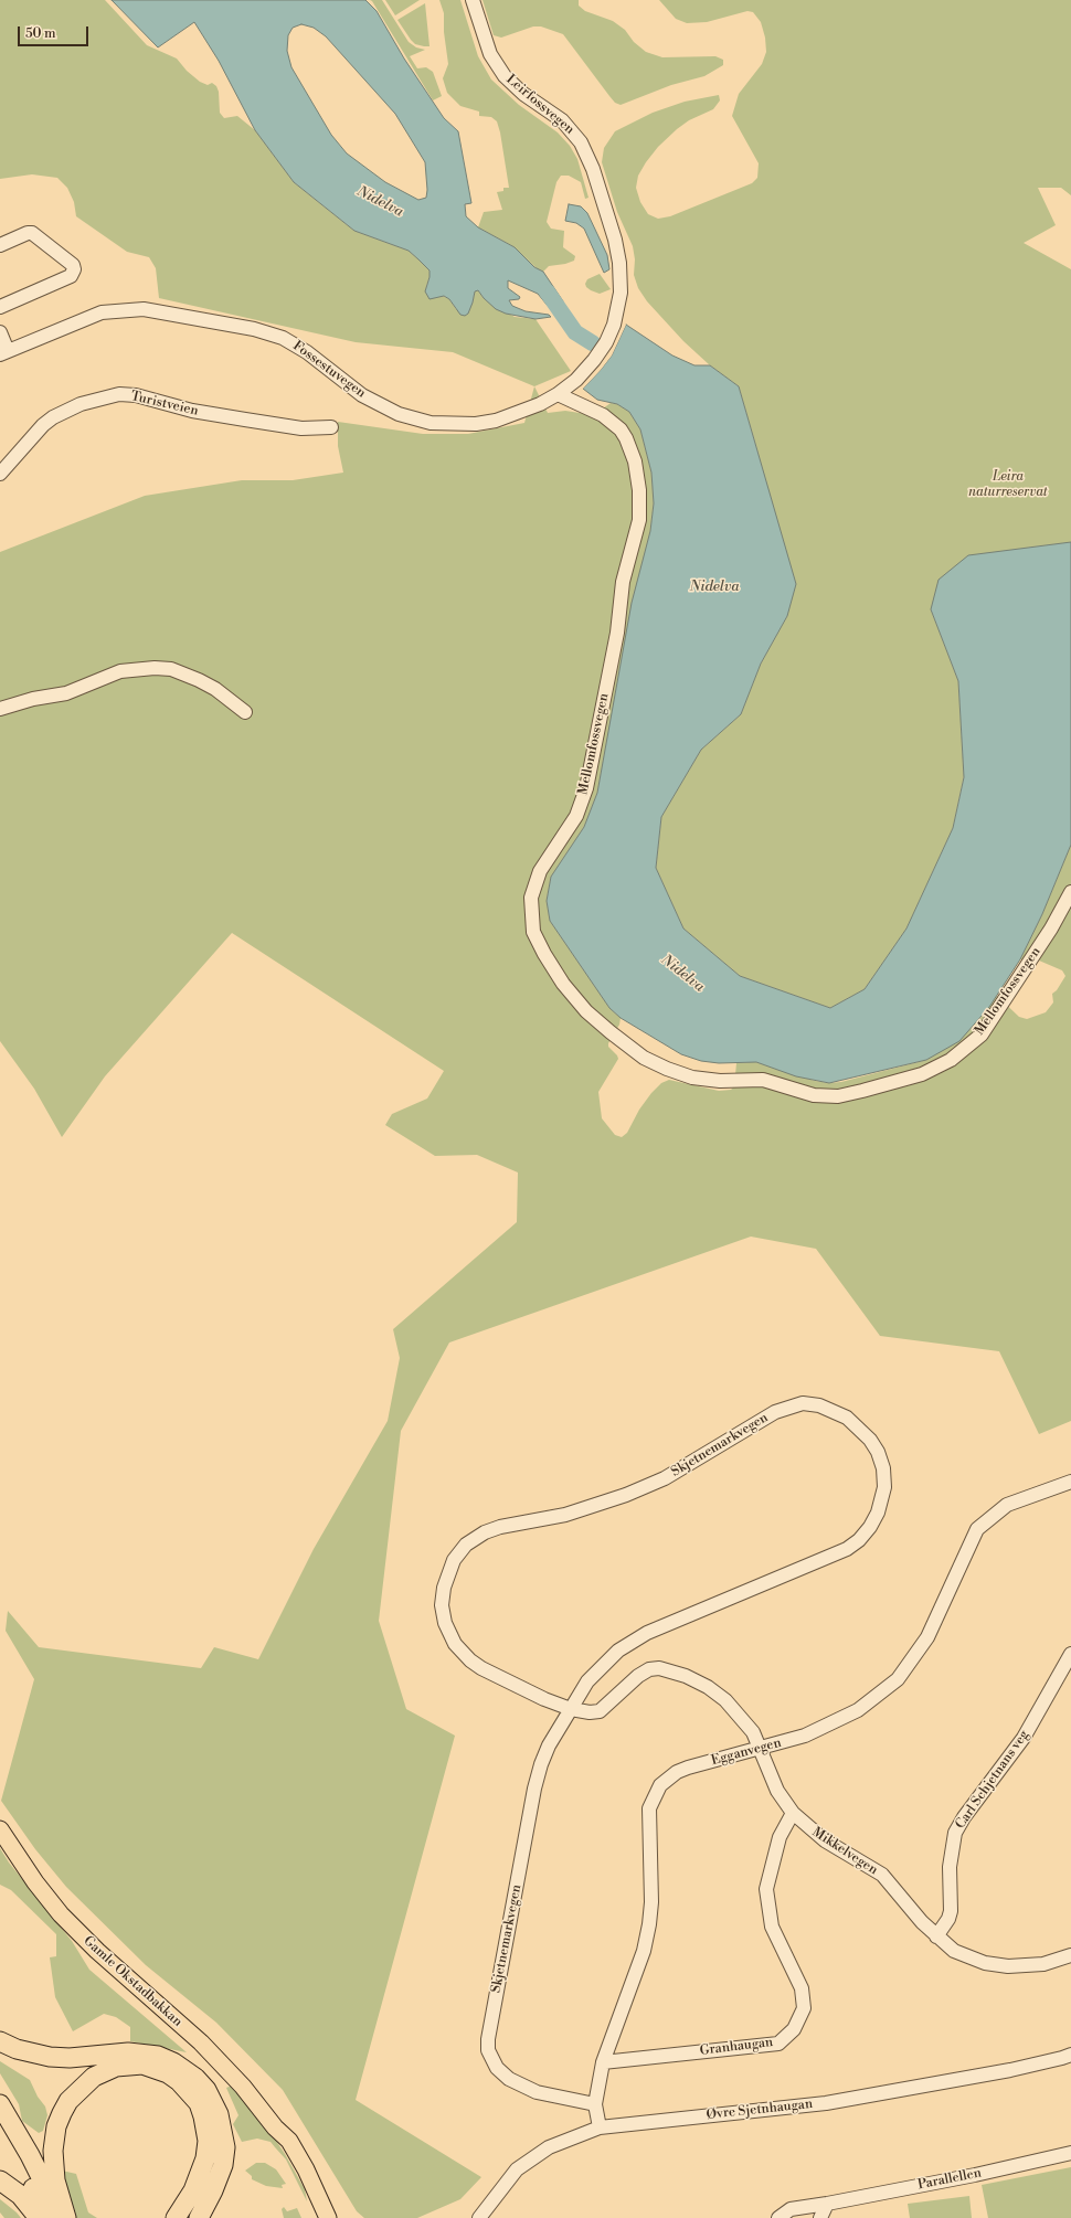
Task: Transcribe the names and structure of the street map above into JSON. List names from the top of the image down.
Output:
{
  "streets": {
    "main road": ["Gamle Okstadbakkan"],
    "street": [
      "Leirfossvegen",
      "Fossestuvegen",
      "Turistveien",
      "Mellomfossvegen",
      "Skjetnemarkvegen",
      "Egganvegen",
      "Carl Schjetnans veg",
      "Mikkelvegen",
      "Granhaugan",
      "Øvre Sjetnhaugan",
      "Parallellen"
    ]
  },
  "crossings": [
    ["Leirfossvegen", "Fossestuvegen"],
    ["Fossestuvegen", "Mellomfossvegen"],
    ["Skjetnemarkvegen", "Egganvegen"],
    ["Skjetnemarkvegen", "Mikkelvegen"],
    ["Egganvegen", "Mikkelvegen"],
    ["Egganvegen", "Granhaugan"],
    ["Egganvegen", "Øvre Sjetnhaugan"],
    ["Carl Schjetnans veg", "Mikkelvegen"],
    ["Mikkelvegen", "Granhaugan"]
  ],
  "water": ["Nidelva"],
  "parks": ["Leira naturreservat"],
  "scale_bar": "50 m"
}
